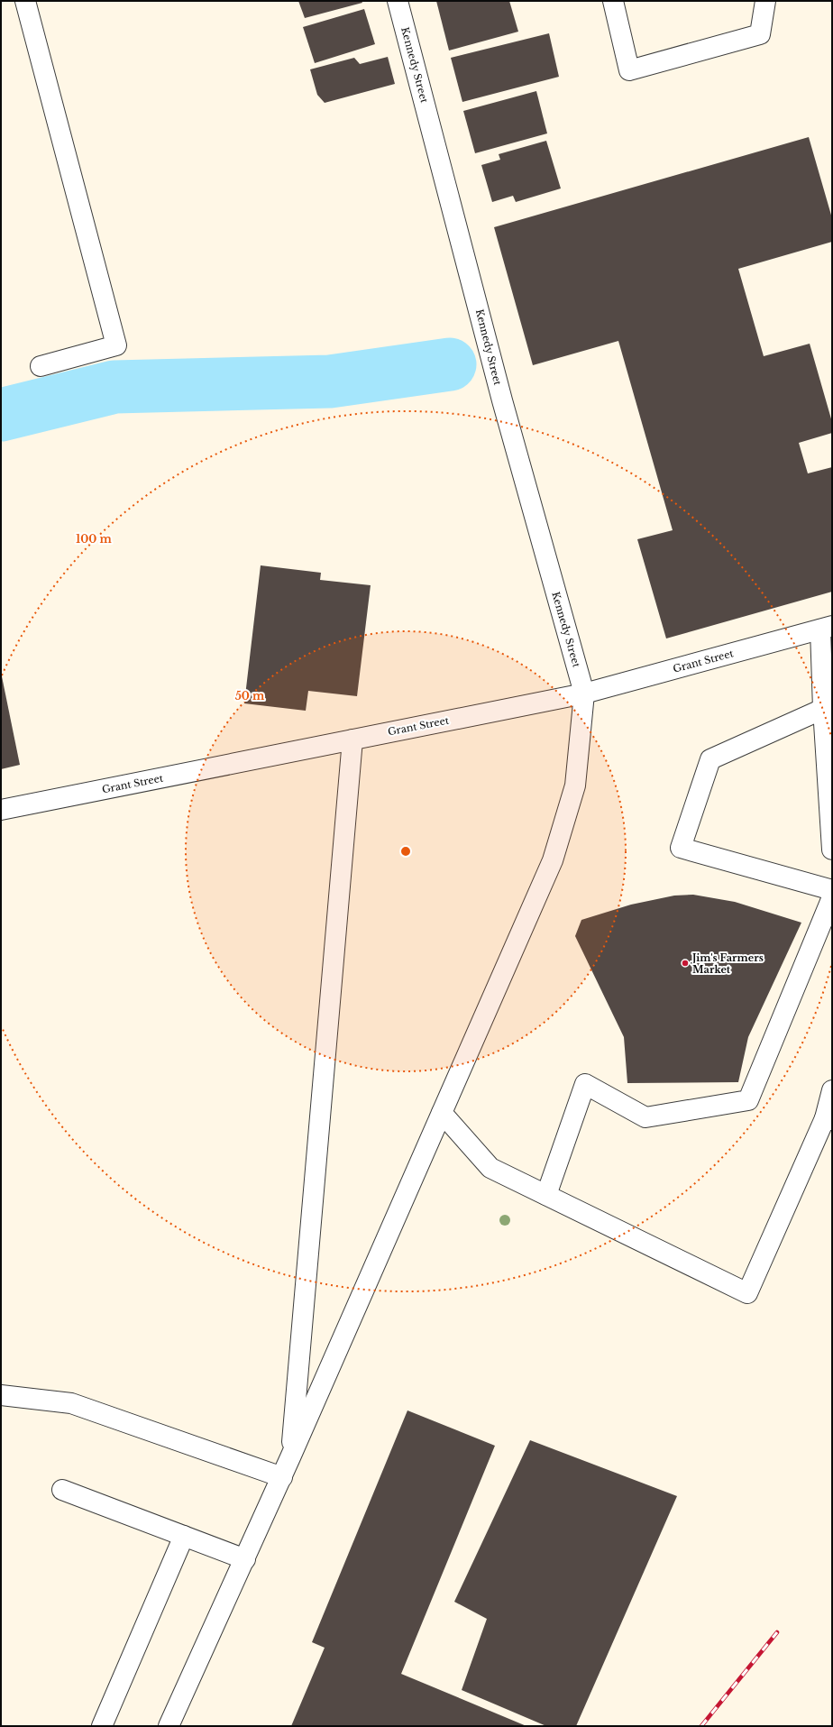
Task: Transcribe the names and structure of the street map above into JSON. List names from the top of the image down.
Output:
{
  "streets": {
    "street": ["Kennedy Street", "Grant Street"]
  },
  "crossings": [
    ["Kennedy Street", "Grant Street"]
  ],
  "places": ["Jim's Farmers Market"],
  "rings": ["100 m", "50 m"]
}
